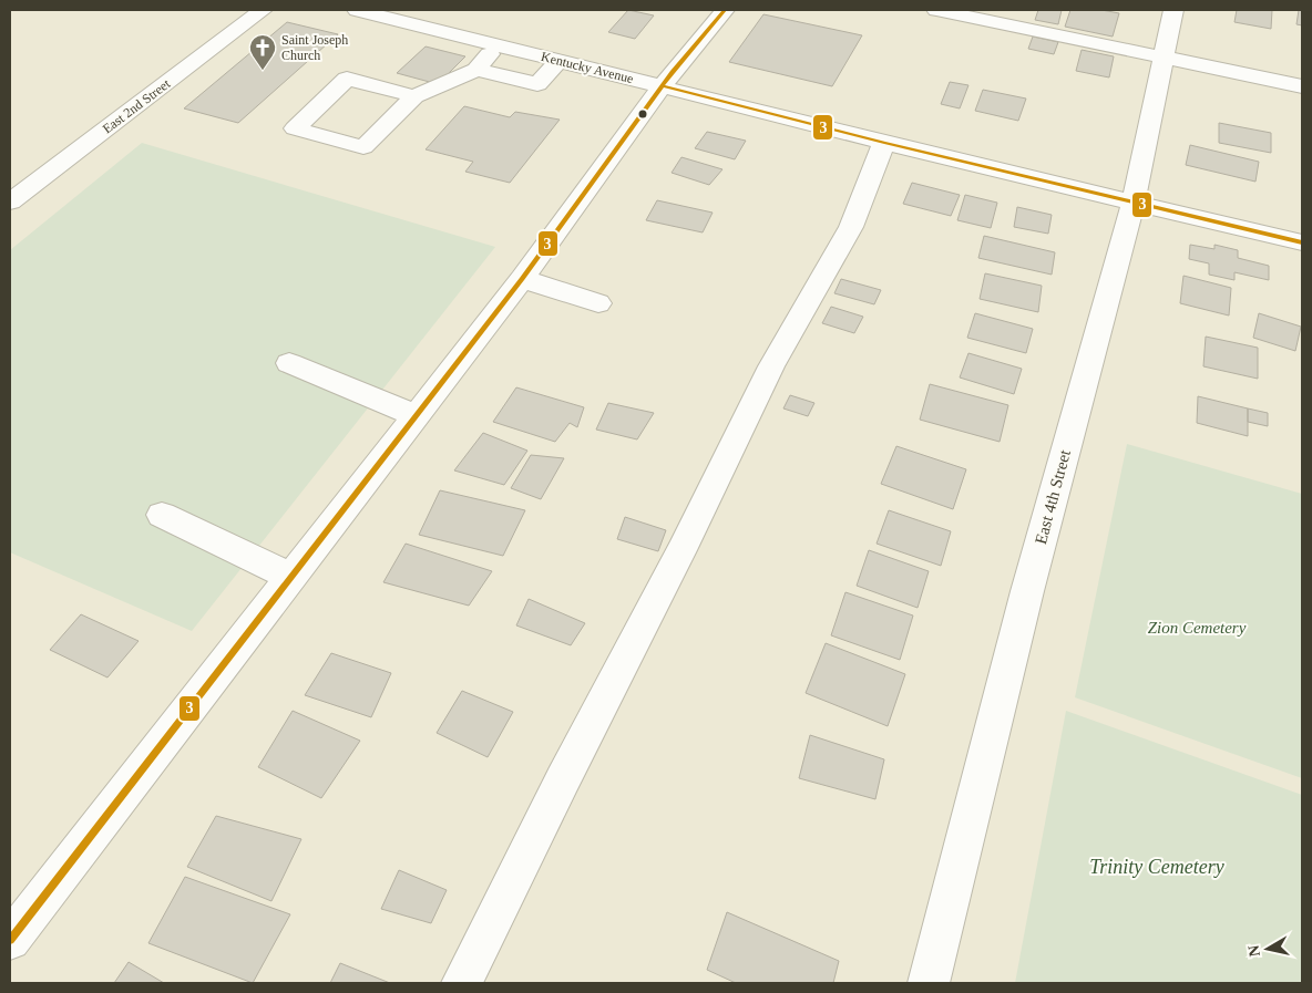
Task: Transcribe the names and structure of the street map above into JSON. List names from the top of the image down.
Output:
{
  "streets": {
    "street": ["Kentucky Avenue", "East 2nd Street", "East 4th Street"]
  },
  "crossings": [
    ["Kentucky Avenue", "East 4th Street"]
  ],
  "parks": ["Zion Cemetery", "Trinity Cemetery"],
  "places": {
    "church": ["Saint Joseph Church"]
  },
  "lines": ["transit line 3"],
  "north": "left"
}
